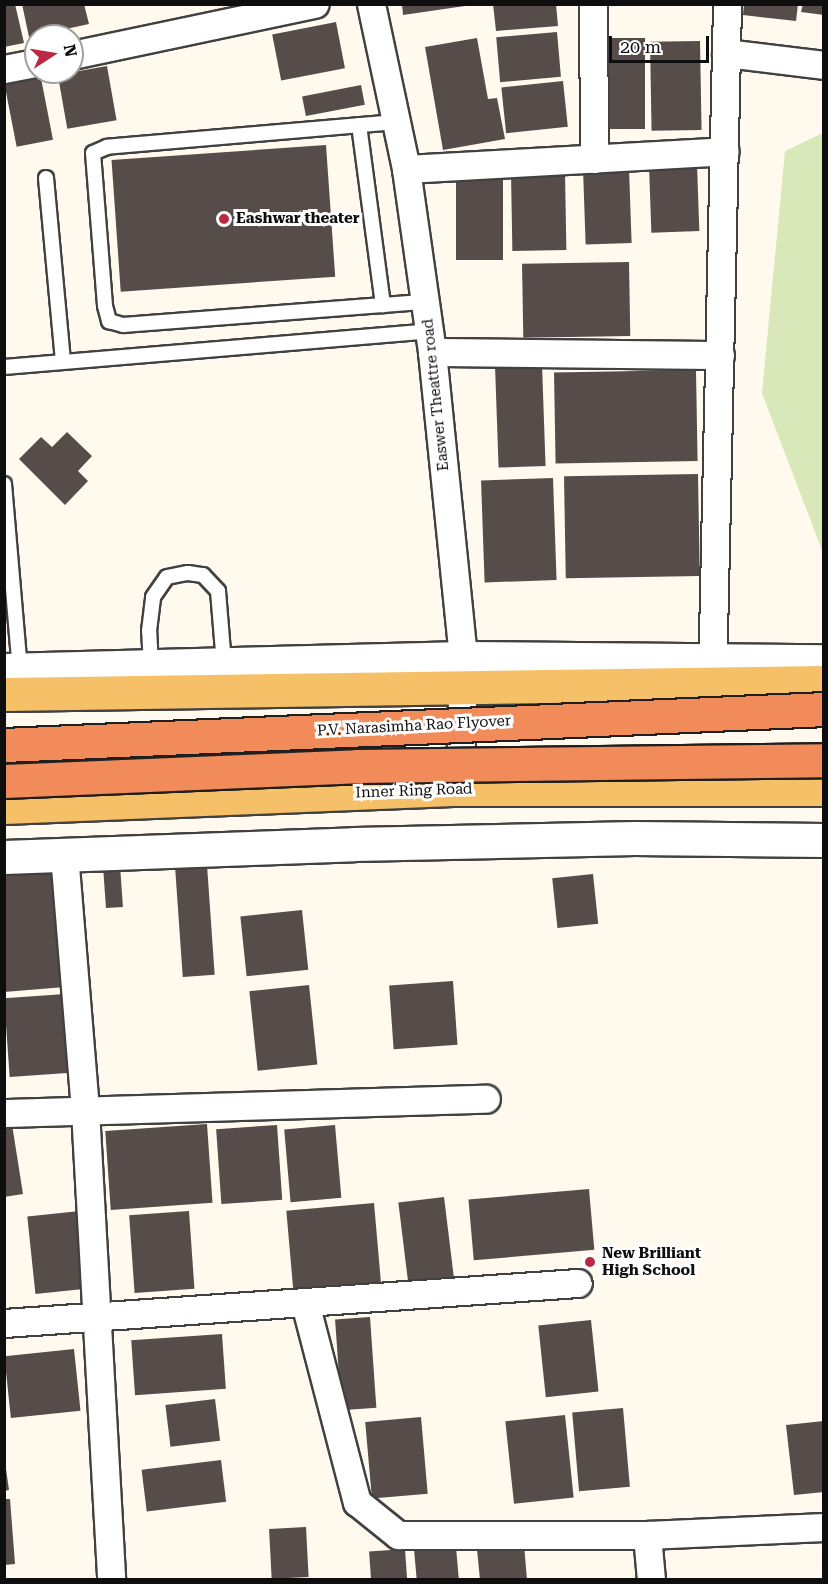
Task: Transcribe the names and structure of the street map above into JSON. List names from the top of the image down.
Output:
{
  "streets": {
    "highway": ["P.V. Narasimha Rao Flyover"],
    "main road": ["Inner Ring Road"],
    "street": ["Easwer Theattre road"]
  },
  "crossings": [
    ["Easwer Theattre road", "Inner Ring Road"]
  ],
  "places": ["Eashwar theater", "New Brilliant High School"],
  "scale_bar": "20 m",
  "north": "right"
}
